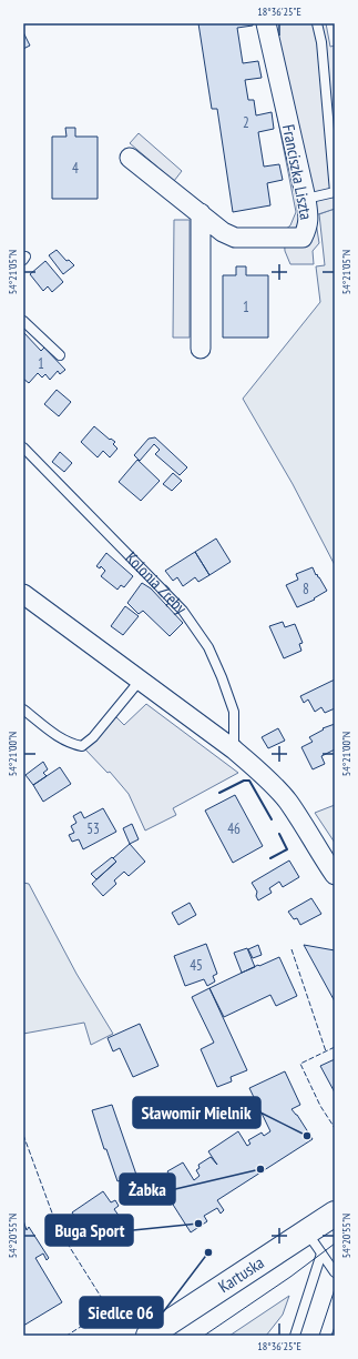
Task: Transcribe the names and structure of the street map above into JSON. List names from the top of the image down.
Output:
{
  "streets": {
    "main road": ["Kartuska"],
    "street": ["Franciszka Liszta"],
    "lane": ["Kolonia Zręby"]
  },
  "places": [
    "Sławomir Mielnik",
    "Żabka",
    "Buga Sport",
    "Siedlce 06"
  ],
  "house_numbers": [
    "2",
    "4",
    "1",
    "1",
    "8",
    "53",
    "46",
    "45"
  ],
  "coordinates": [
    "18°36'25\"E",
    "54°21'05\"N",
    "54°21'00\"N",
    "54°20'55\"N"
  ]
}
